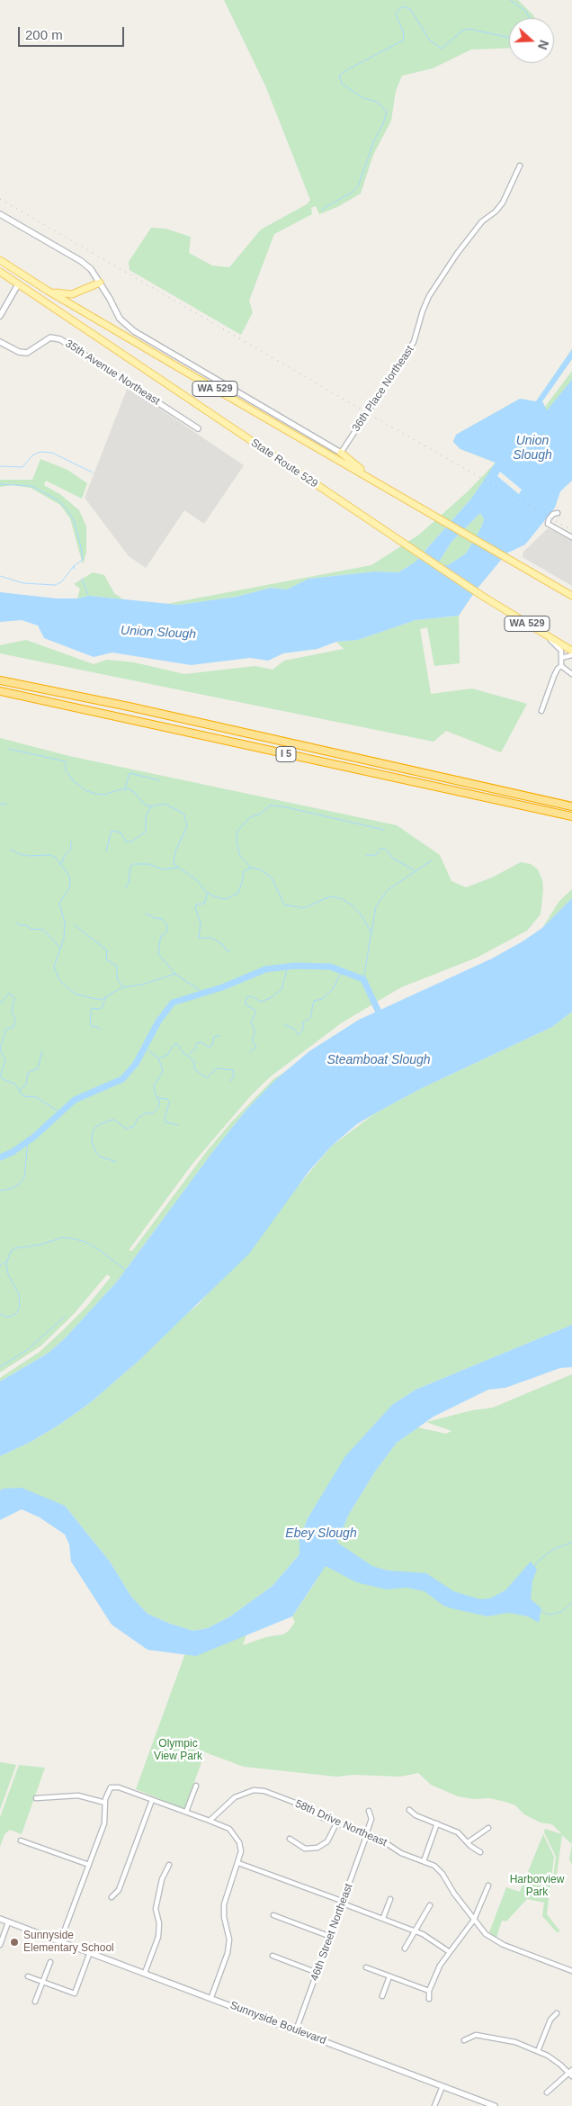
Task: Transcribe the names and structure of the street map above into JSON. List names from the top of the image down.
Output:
{
  "streets": {
    "highway": ["I 5"],
    "main road": ["WA 529", "State Route 529"],
    "street": [
      "35th Avenue Northeast",
      "36th Place Northeast",
      "58th Drive Northeast",
      "46th Street Northeast",
      "Sunnyside Boulevard"
    ]
  },
  "crossings": [
    ["58th Drive Northeast", "46th Street Northeast"],
    ["46th Street Northeast", "Sunnyside Boulevard"]
  ],
  "water": ["Union Slough", "Steamboat Slough", "Ebey Slough"],
  "parks": ["Olympic View Park", "Harborview Park"],
  "places": ["Sunnyside Elementary School"],
  "scale_bar": "200 m",
  "north": "right"
}
